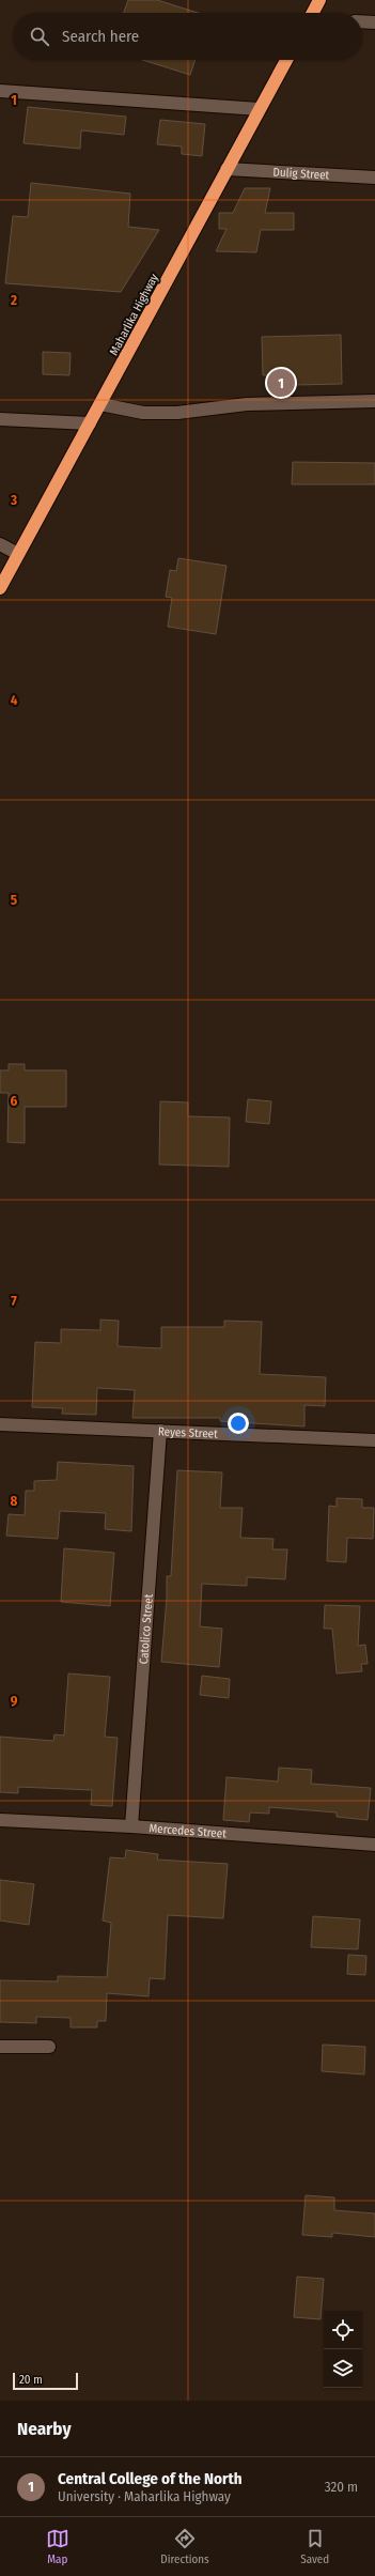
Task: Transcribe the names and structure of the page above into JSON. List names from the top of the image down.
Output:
{
  "streets": {
    "highway": ["Maharlika Highway"],
    "street": [
      "Dulig Street",
      "Reyes Street",
      "Catolico Street",
      "Mercedes Street"
    ]
  },
  "crossings": [
    ["Dulig Street", "Maharlika Highway"],
    ["Reyes Street", "Catolico Street"],
    ["Catolico Street", "Mercedes Street"]
  ],
  "scale_bar": "20 m",
  "page": {
    "search": "Search here",
    "pins": "1",
    "scale": "20 m",
    "heading": "Nearby",
    "list": [
      {
        "mark": "1",
        "name": "Central College of the North",
        "note": "University · Maharlika Highway",
        "value": "320 m"
      }
    ],
    "nav": ["Map", "Directions", "Saved"]
  },
  "grid": {
    "rows": [
      "1",
      "2",
      "3",
      "4",
      "5",
      "6",
      "7",
      "8",
      "9"
    ]
  }
}
